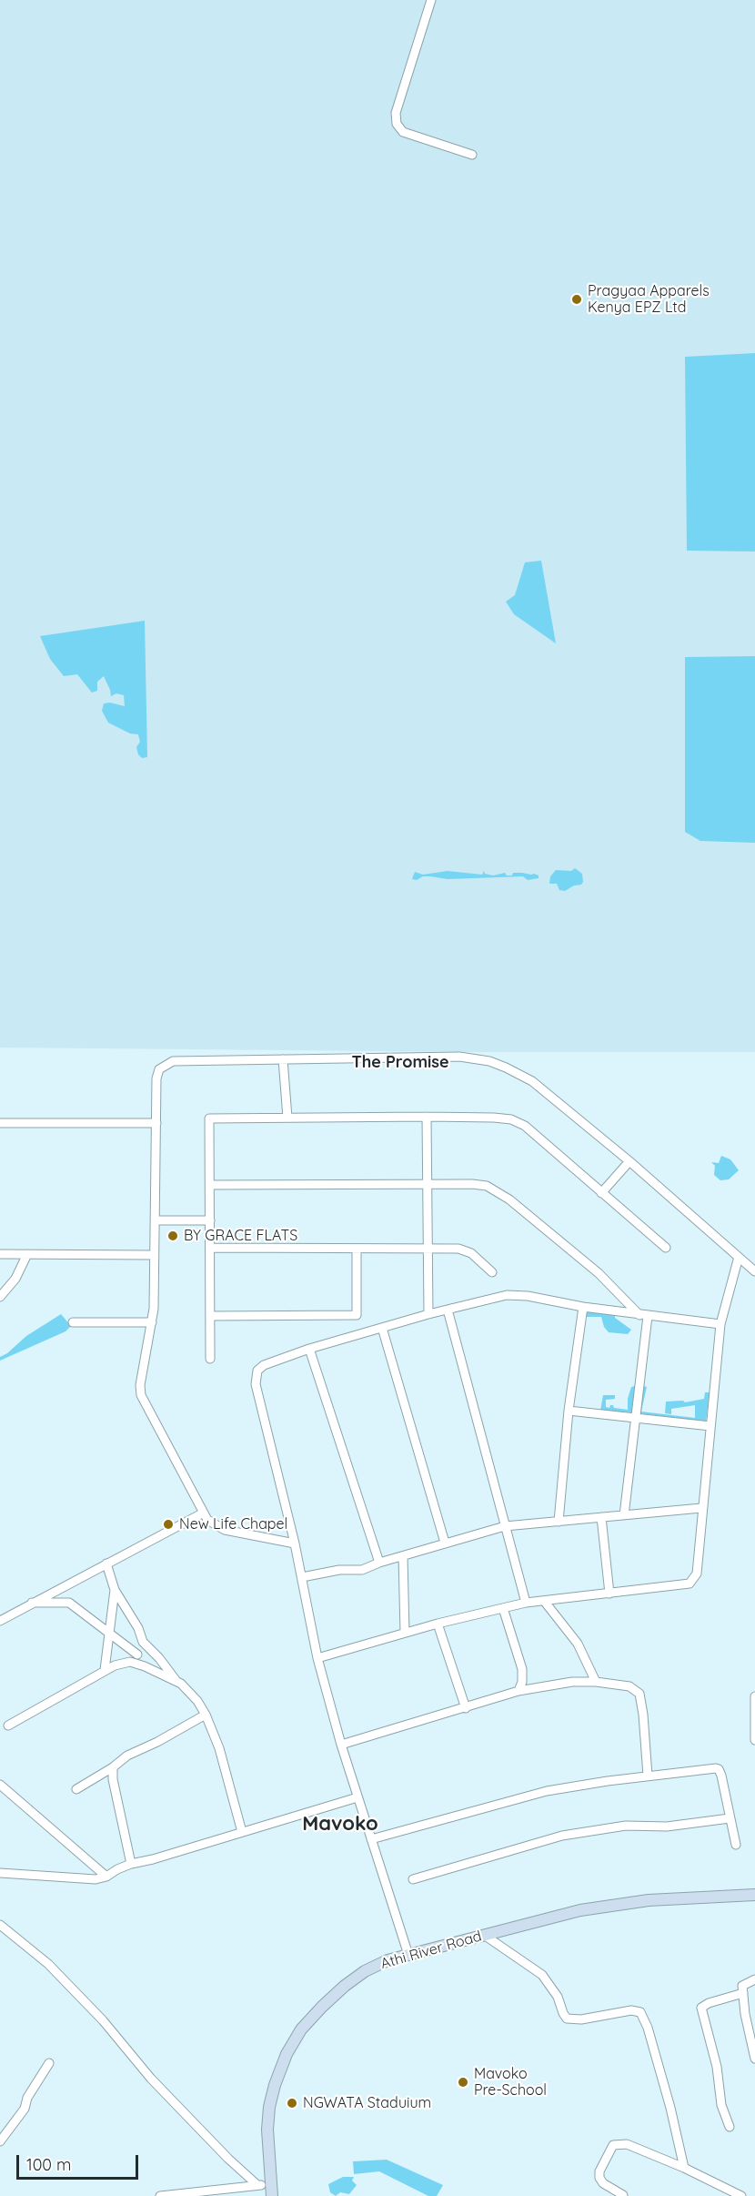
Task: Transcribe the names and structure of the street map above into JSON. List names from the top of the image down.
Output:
{
  "streets": {
    "main road": ["Athi River Road"]
  },
  "districts": ["The Promise", "Mavoko"],
  "places": [
    "Pragyaa Apparels Kenya EPZ Ltd",
    "BY GRACE FLATS",
    "New Life Chapel",
    "Mavoko Pre-School",
    "NGWATA Staduium"
  ],
  "scale_bar": "100 m"
}
